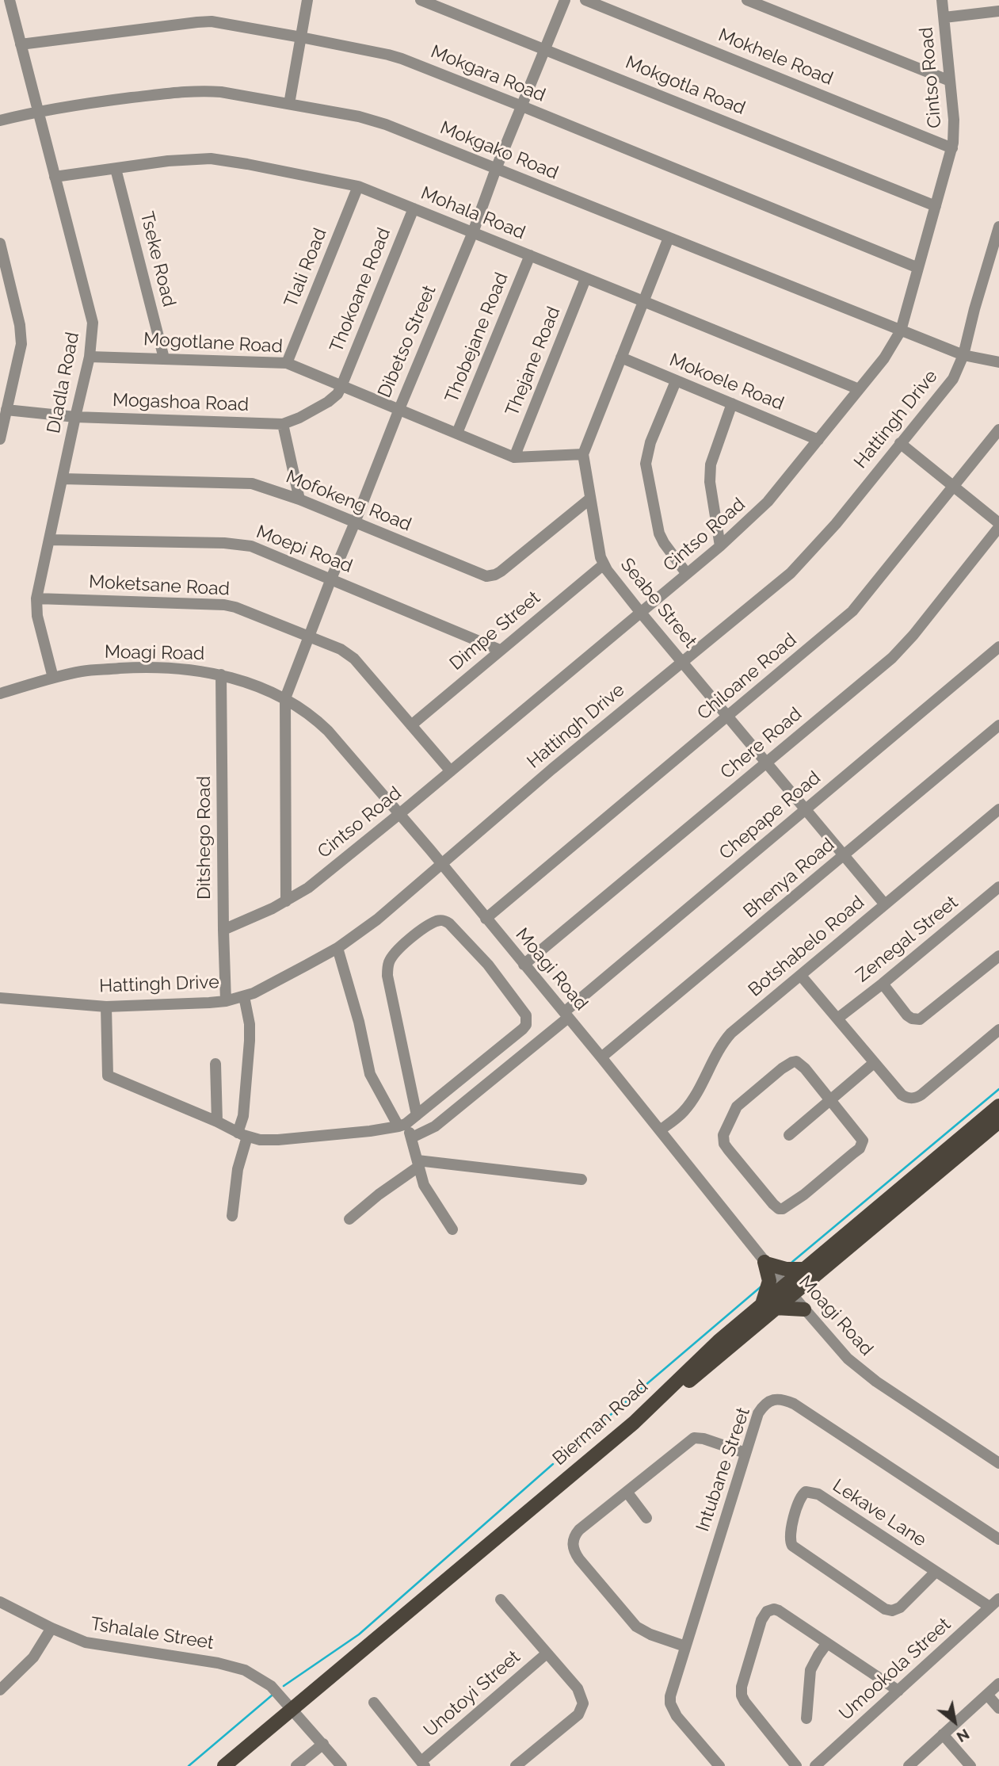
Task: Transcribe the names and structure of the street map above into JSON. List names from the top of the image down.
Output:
{
  "streets": {
    "main road": ["Bierman Road"],
    "street": [
      "Mokhele Road",
      "Mokgara Road",
      "Cintso Road",
      "Mokgotla Road",
      "Mokgako Road",
      "Mohala Road",
      "Tseke Road",
      "Tlali Road",
      "Thokoane Road",
      "Thobejane Road",
      "Dibetso Street",
      "Mogotlane Road",
      "Thejane Road",
      "Mokoele Road",
      "Dladla Road",
      "Mogashoa Road",
      "Hattingh Drive",
      "Mofokeng Road",
      "Moepi Road",
      "Moketsane Road",
      "Seabe Street",
      "Dimpe Street",
      "Moagi Road",
      "Chiloane Road",
      "Chere Road",
      "Chepape Road",
      "Ditshego Road",
      "Bhenya Road",
      "Zenegal Street",
      "Botshabelo Road",
      "Intubane Street",
      "Lekave Lane",
      "Tshalale Street",
      "Umookola Street",
      "Unotoyi Street"
    ]
  },
  "crossings": [
    ["Mokhele Road", "Cintso Road"],
    ["Mokgara Road", "Cintso Road"],
    ["Mokgara Road", "Dibetso Street"],
    ["Mokgara Road", "Dladla Road"],
    ["Cintso Road", "Mokgotla Road"],
    ["Cintso Road", "Mokgako Road"],
    ["Cintso Road", "Mohala Road"],
    ["Cintso Road", "Mokoele Road"],
    ["Cintso Road", "Moketsane Road"],
    ["Cintso Road", "Seabe Street"],
    ["Cintso Road", "Moagi Road"],
    ["Cintso Road", "Ditshego Road"],
    ["Mokgotla Road", "Dibetso Street"],
    ["Mokgako Road", "Dibetso Street"],
    ["Mokgako Road", "Dladla Road"],
    ["Mokgako Road", "Hattingh Drive"],
    ["Mokgako Road", "Seabe Street"],
    ["Mohala Road", "Tseke Road"],
    ["Mohala Road", "Tlali Road"],
    ["Mohala Road", "Thokoane Road"],
    ["Mohala Road", "Thobejane Road"],
    ["Mohala Road", "Dibetso Street"],
    ["Mohala Road", "Thejane Road"],
    ["Mohala Road", "Dladla Road"],
    ["Mohala Road", "Seabe Street"],
    ["Tseke Road", "Mogotlane Road"],
    ["Tlali Road", "Mogotlane Road"],
    ["Thokoane Road", "Mogotlane Road"],
    ["Thokoane Road", "Mogashoa Road"],
    ["Thobejane Road", "Mogotlane Road"],
    ["Dibetso Street", "Mogotlane Road"],
    ["Dibetso Street", "Mofokeng Road"],
    ["Dibetso Street", "Moepi Road"],
    ["Dibetso Street", "Moketsane Road"],
    ["Dibetso Street", "Moagi Road"],
    ["Mogotlane Road", "Thejane Road"],
    ["Mogotlane Road", "Dladla Road"],
    ["Mogotlane Road", "Mogashoa Road"],
    ["Mogotlane Road", "Seabe Street"],
    ["Mokoele Road", "Seabe Street"],
    ["Dladla Road", "Mogashoa Road"],
    ["Dladla Road", "Mofokeng Road"],
    ["Dladla Road", "Moepi Road"],
    ["Dladla Road", "Moketsane Road"],
    ["Dladla Road", "Moagi Road"],
    ["Hattingh Drive", "Seabe Street"],
    ["Hattingh Drive", "Moagi Road"],
    ["Hattingh Drive", "Ditshego Road"],
    ["Mofokeng Road", "Seabe Street"],
    ["Moepi Road", "Dimpe Street"],
    ["Moketsane Road", "Dimpe Street"],
    ["Seabe Street", "Dimpe Street"],
    ["Seabe Street", "Chiloane Road"],
    ["Seabe Street", "Chere Road"],
    ["Seabe Street", "Chepape Road"],
    ["Seabe Street", "Bhenya Road"],
    ["Seabe Street", "Botshabelo Road"],
    ["Moagi Road", "Chiloane Road"],
    ["Moagi Road", "Chere Road"],
    ["Moagi Road", "Chepape Road"],
    ["Moagi Road", "Ditshego Road"],
    ["Moagi Road", "Bhenya Road"],
    ["Moagi Road", "Botshabelo Road"],
    ["Moagi Road", "Bierman Road"],
    ["Bierman Road", "Tshalale Street"],
    ["Lekave Lane", "Umookola Street"]
  ],
  "north": "bottom right"
}
